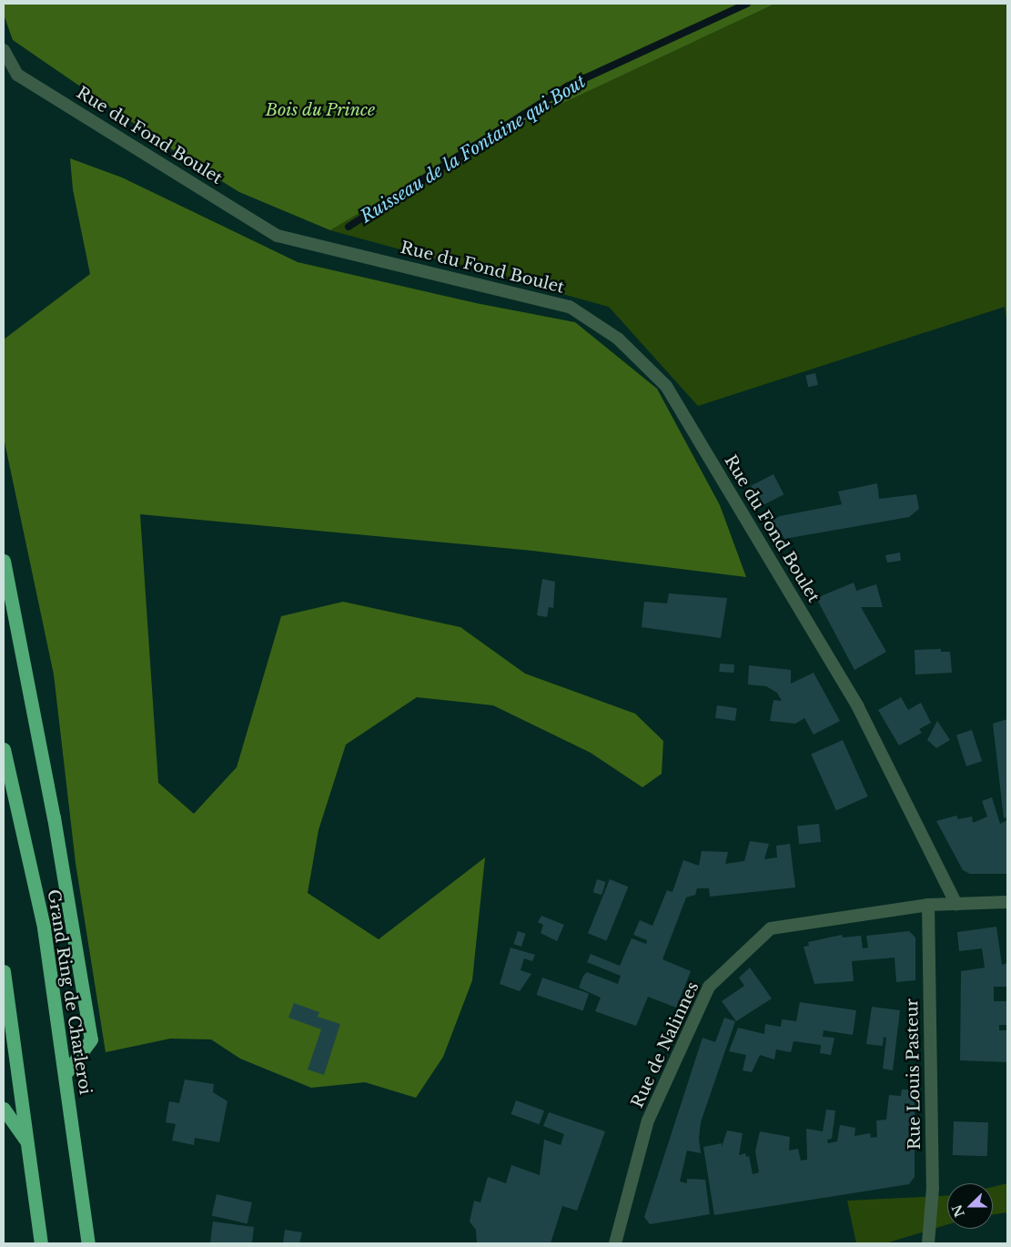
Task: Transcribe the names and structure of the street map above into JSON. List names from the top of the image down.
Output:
{
  "streets": {
    "highway": ["Grand Ring de Charleroi"],
    "street": ["Rue du Fond Boulet", "Rue de Nalinnes", "Rue Louis Pasteur"]
  },
  "crossings": [
    ["Rue du Fond Boulet", "Rue de Nalinnes"],
    ["Rue de Nalinnes", "Rue Louis Pasteur"]
  ],
  "water": ["Ruisseau de la Fontaine qui Bout"],
  "parks": ["Bois du Prince"],
  "north": "left"
}
